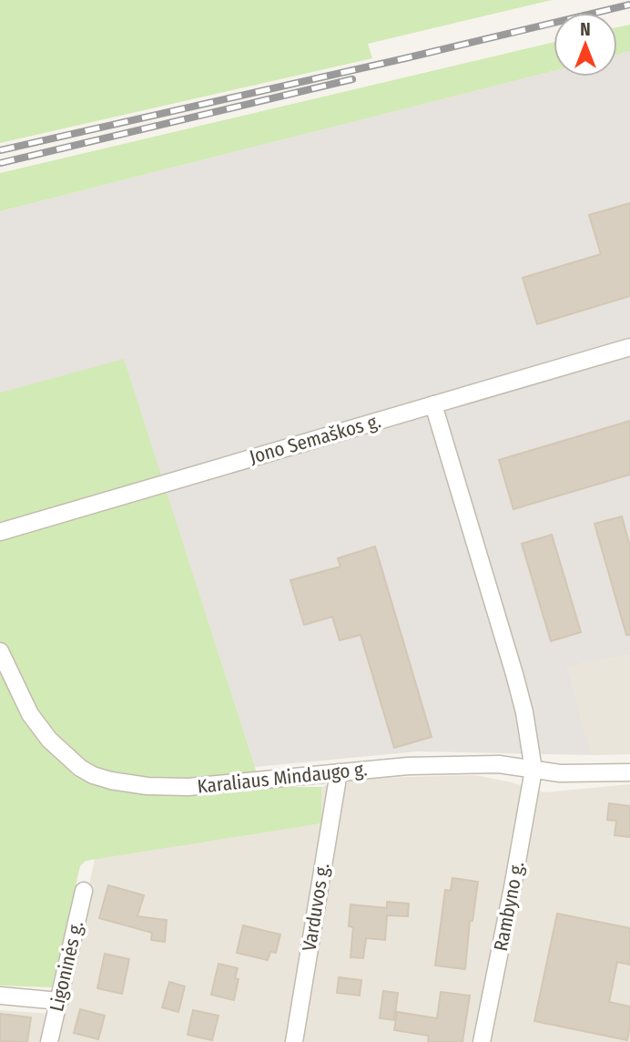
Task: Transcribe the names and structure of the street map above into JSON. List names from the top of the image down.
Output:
{
  "streets": {
    "street": [
      "Jono Semaškos g.",
      "Karaliaus Mindaugo g.",
      "Rambyno g.",
      "Varduvos g.",
      "Ligoninės g."
    ]
  },
  "crossings": [
    ["Jono Semaškos g.", "Rambyno g."],
    ["Karaliaus Mindaugo g.", "Rambyno g."],
    ["Karaliaus Mindaugo g.", "Varduvos g."]
  ],
  "north": "top"
}
